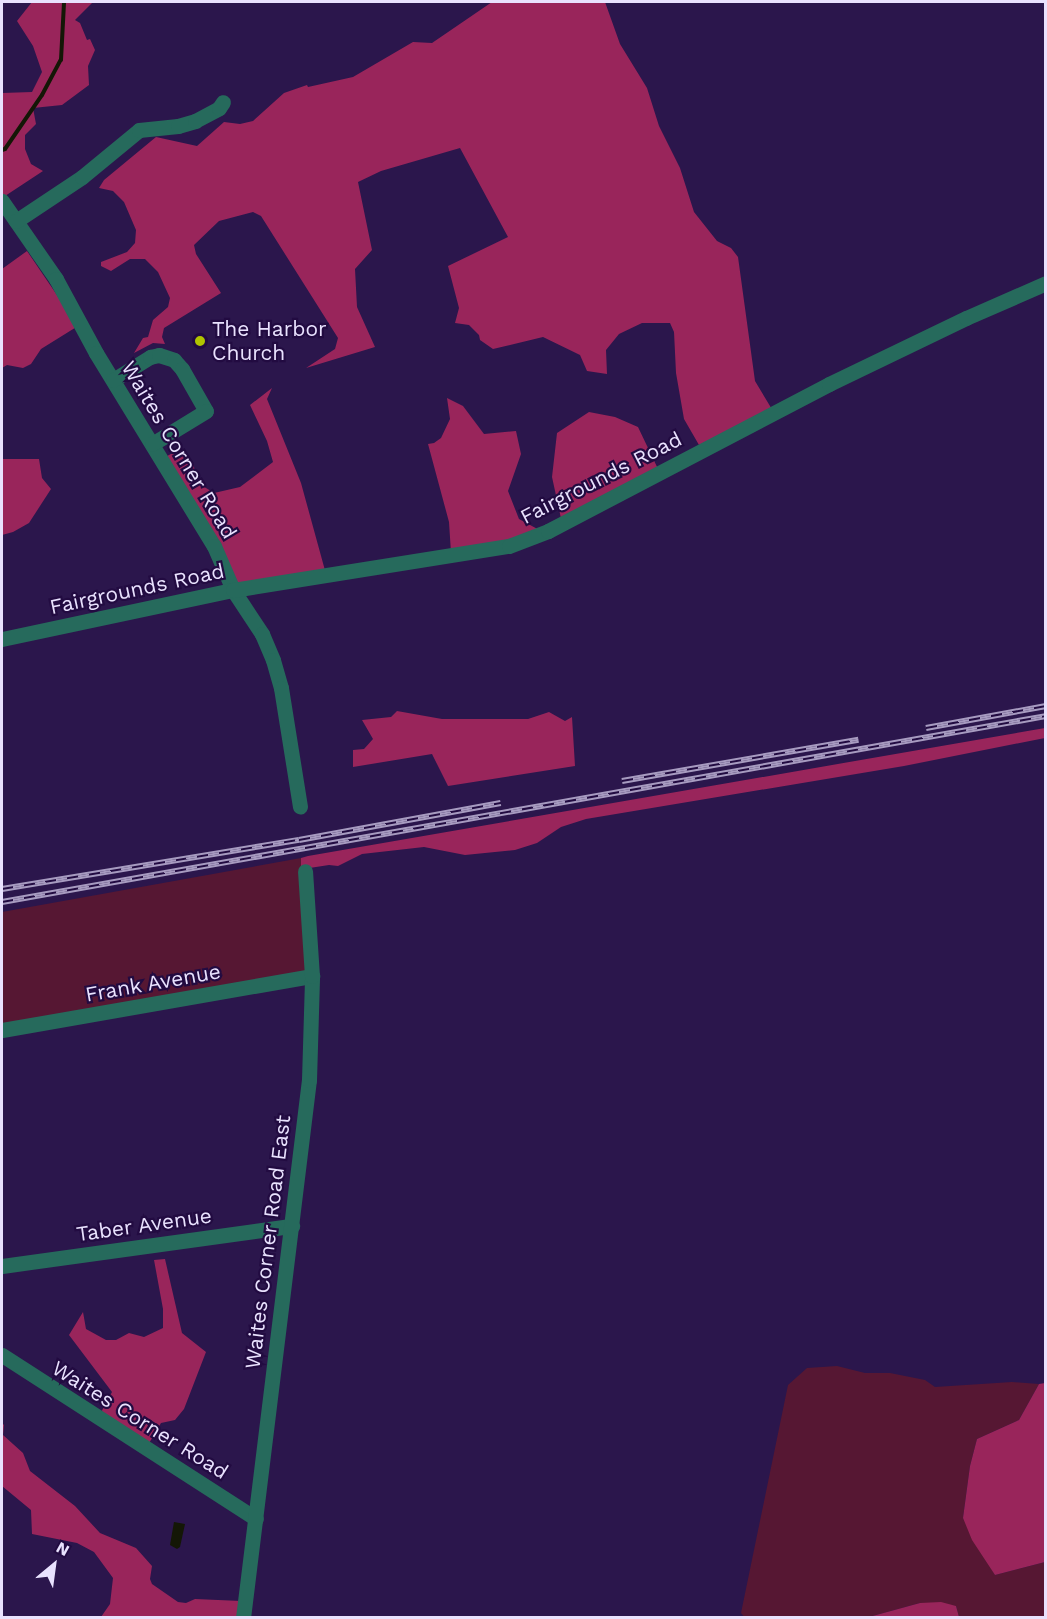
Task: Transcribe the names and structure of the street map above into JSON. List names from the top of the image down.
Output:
{
  "streets": {
    "street": [
      "Waites Corner Road",
      "Fairgrounds Road",
      "Frank Avenue",
      "Taber Avenue",
      "Waites Corner Road East"
    ]
  },
  "crossings": [
    ["Waites Corner Road", "Fairgrounds Road"],
    ["Waites Corner Road", "Waites Corner Road East"],
    ["Frank Avenue", "Waites Corner Road East"],
    ["Taber Avenue", "Waites Corner Road East"]
  ],
  "places": ["The Harbor Church"],
  "north": "top right"
}
